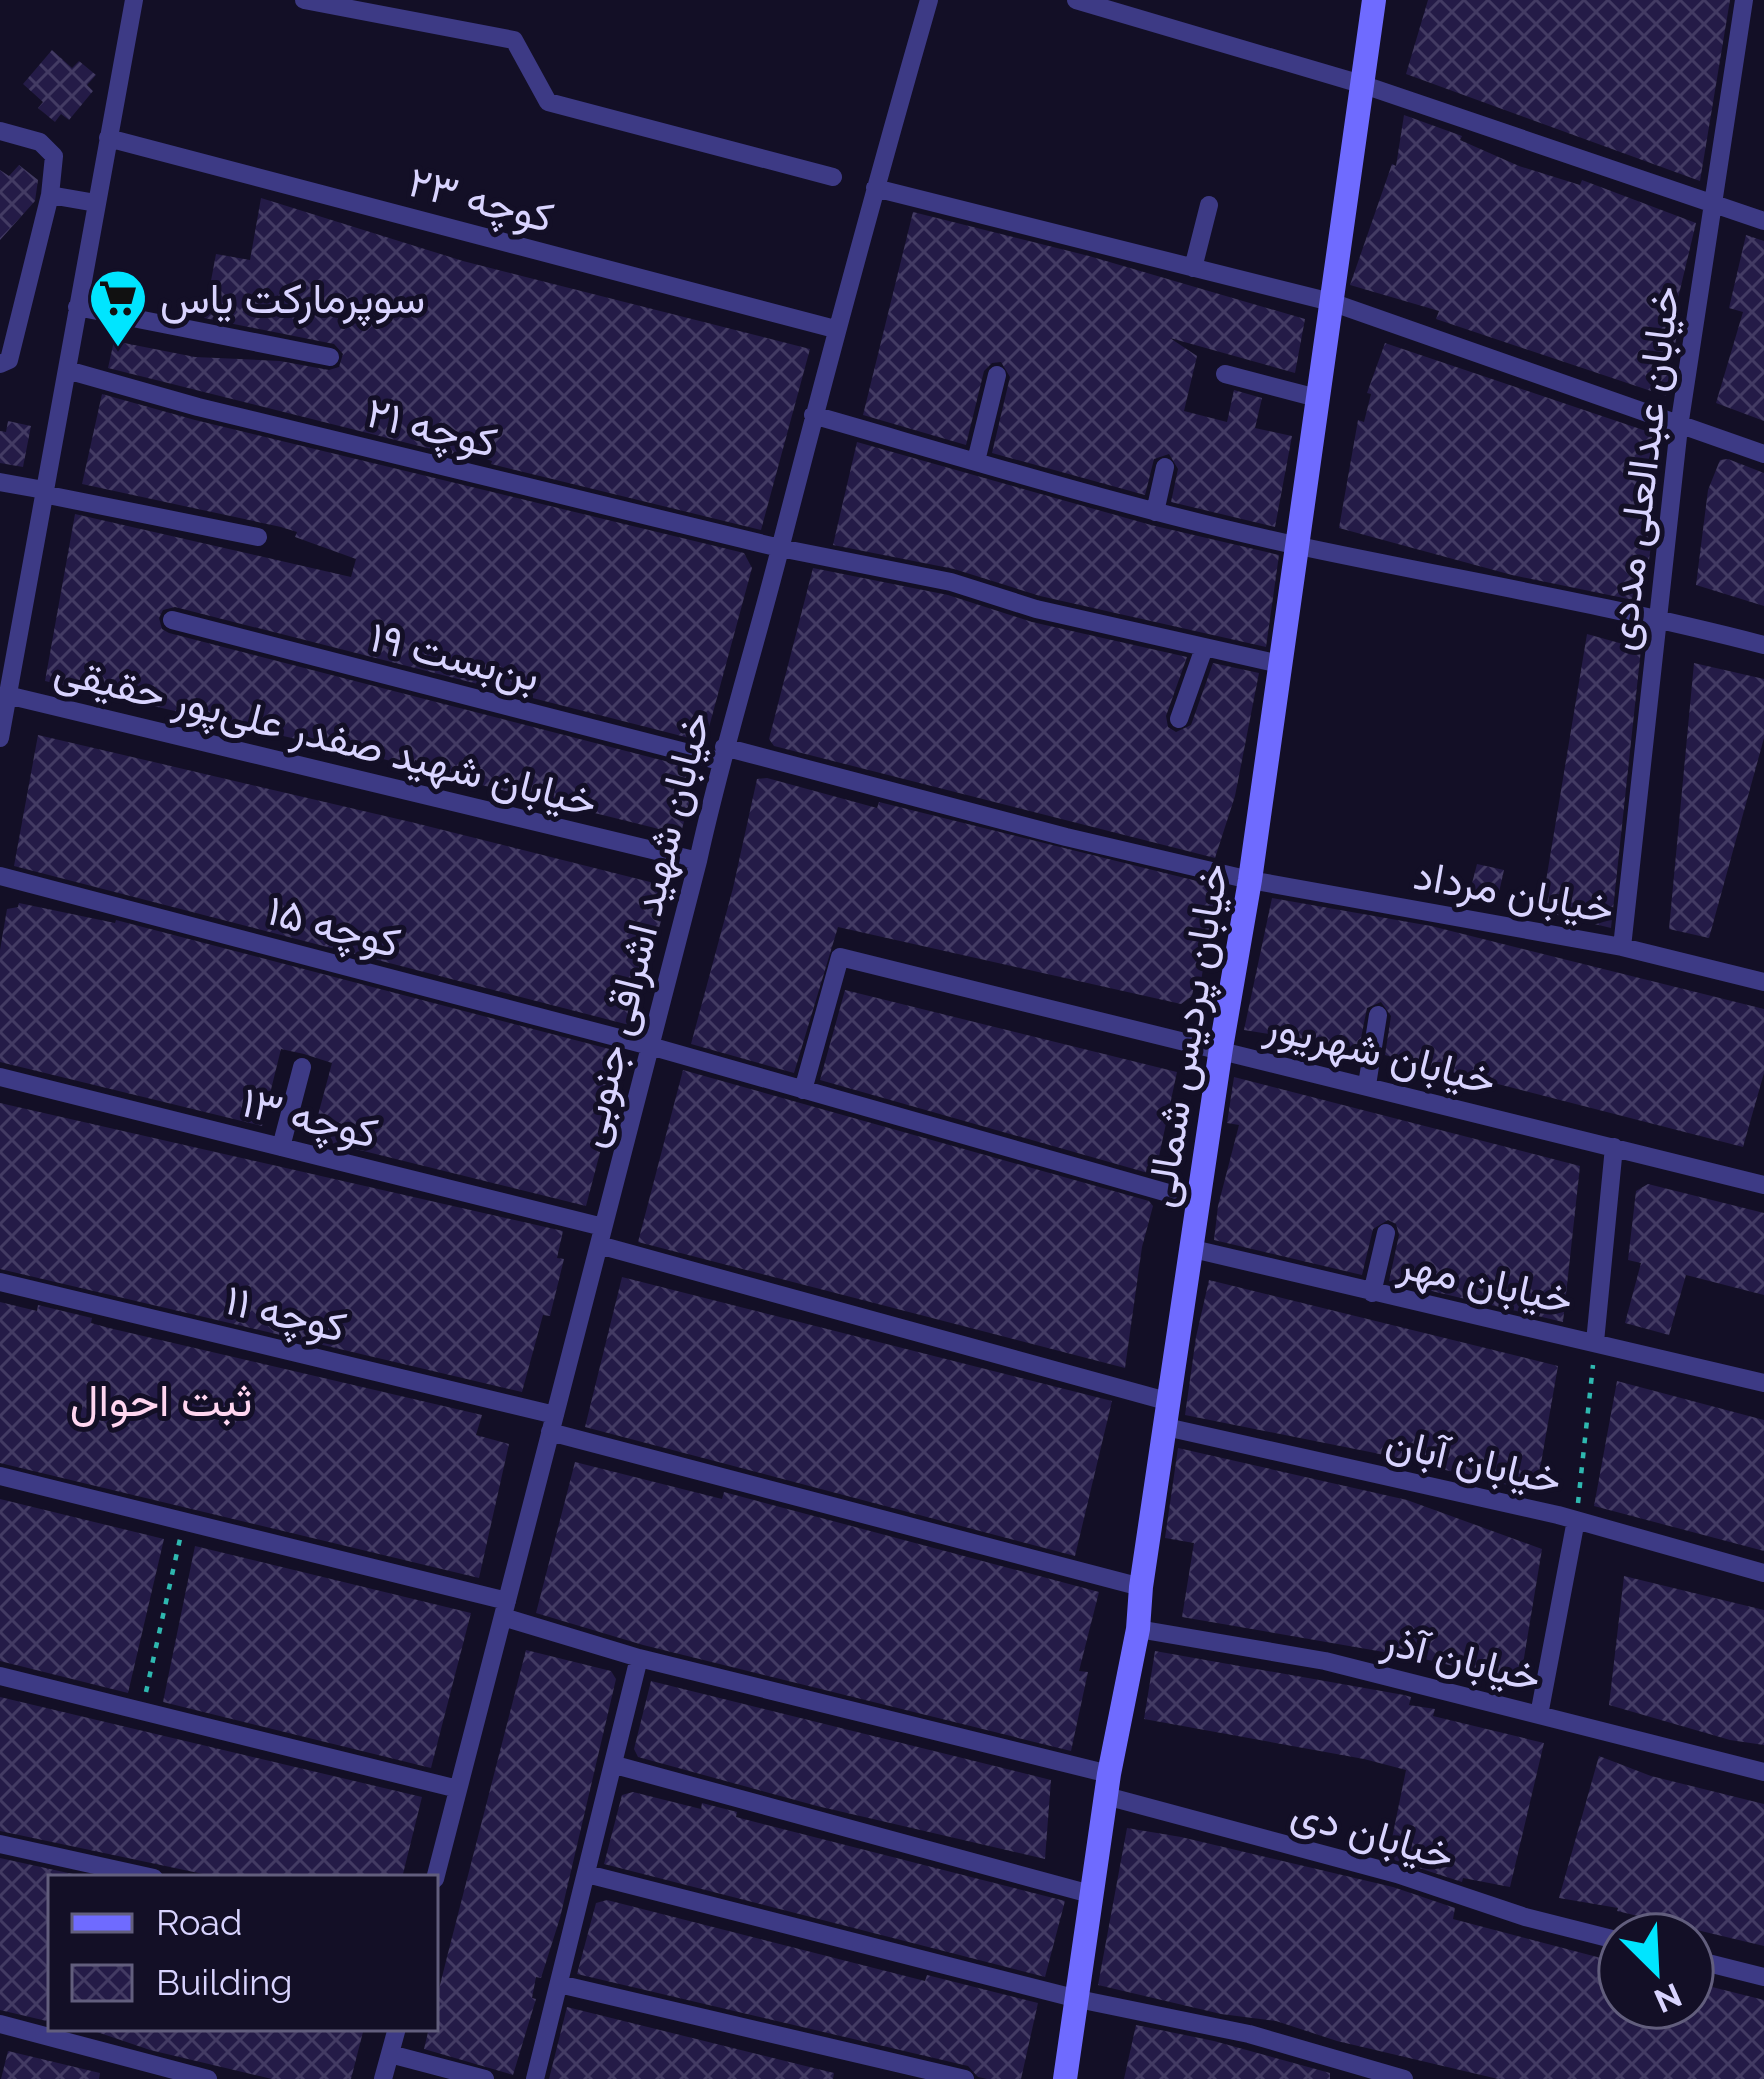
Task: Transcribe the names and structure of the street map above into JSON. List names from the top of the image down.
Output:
{
  "streets": {
    "street": [
      "کوچه ۲۳",
      "کوچه ۲۱",
      "خیابان عبدالعلی مددی",
      "بن‌بست ۱۹",
      "خیابان شهید صفدر علی‌پور حقیقی",
      "خیابان مرداد",
      "کوچه ۱۵",
      "خیابان شهید اشراقی جنوبی",
      "خیابان پردیس شمالی",
      "خیابان شهریور",
      "کوچه ۱۳",
      "خیابان مهر",
      "کوچه ۱۱",
      "خیابان آبان",
      "خیابان آذر",
      "خیابان دی"
    ]
  },
  "crossings": [
    ["کوچه ۲۳", "خیابان شهید اشراقی جنوبی"],
    ["کوچه ۲۱", "خیابان شهید اشراقی جنوبی"],
    ["کوچه ۲۱", "خیابان پردیس شمالی"],
    ["خیابان عبدالعلی مددی", "خیابان مرداد"],
    ["بن‌بست ۱۹", "خیابان مرداد"],
    ["بن‌بست ۱۹", "خیابان شهید اشراقی جنوبی"],
    ["خیابان شهید صفدر علی‌پور حقیقی", "خیابان شهید اشراقی جنوبی"],
    ["خیابان مرداد", "خیابان پردیس شمالی"],
    ["کوچه ۱۵", "خیابان شهید اشراقی جنوبی"],
    ["کوچه ۱۵", "خیابان پردیس شمالی"],
    ["کوچه ۱۵", "خیابان شهریور"],
    ["خیابان شهید اشراقی جنوبی", "کوچه ۱۳"],
    ["خیابان شهید اشراقی جنوبی", "کوچه ۱۱"],
    ["خیابان شهید اشراقی جنوبی", "خیابان دی"],
    ["خیابان پردیس شمالی", "خیابان شهریور"],
    ["خیابان پردیس شمالی", "خیابان مهر"],
    ["خیابان پردیس شمالی", "کوچه ۱۱"],
    ["خیابان پردیس شمالی", "خیابان آبان"],
    ["خیابان پردیس شمالی", "خیابان آذر"],
    ["خیابان پردیس شمالی", "خیابان دی"],
    ["کوچه ۱۳", "خیابان آبان"]
  ],
  "districts": ["ثبت احوال"],
  "places": {
    "supermarket": ["سوپرمارکت یاس"]
  },
  "legend": ["Road", "Building"],
  "north": "bottom right"
}
